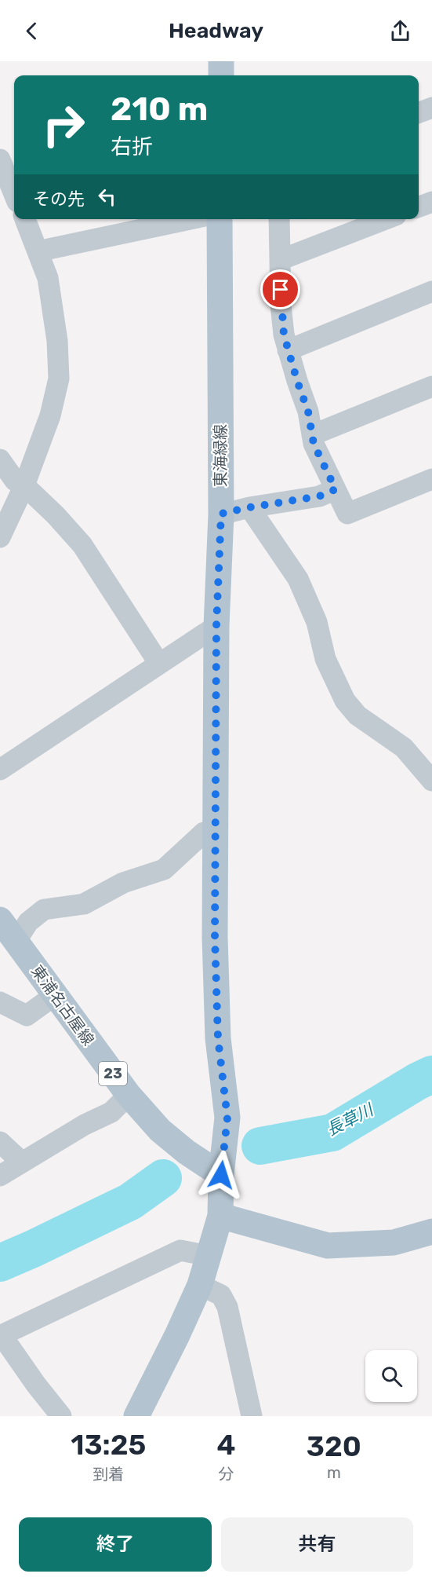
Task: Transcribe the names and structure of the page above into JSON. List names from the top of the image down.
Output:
{
  "streets": {
    "main road": ["東海緑線", "東浦名古屋線", "23"]
  },
  "crossings": [
    ["東海緑線", "東浦名古屋線"]
  ],
  "water": ["長草川"],
  "page": {
    "header": "Headway",
    "turn": ["210 m", "右折"],
    "then": "その先",
    "eta": [
      "13:25",
      "到着",
      "4",
      "分",
      "320",
      "m"
    ],
    "buttons": ["終了", "共有"]
  }
}
